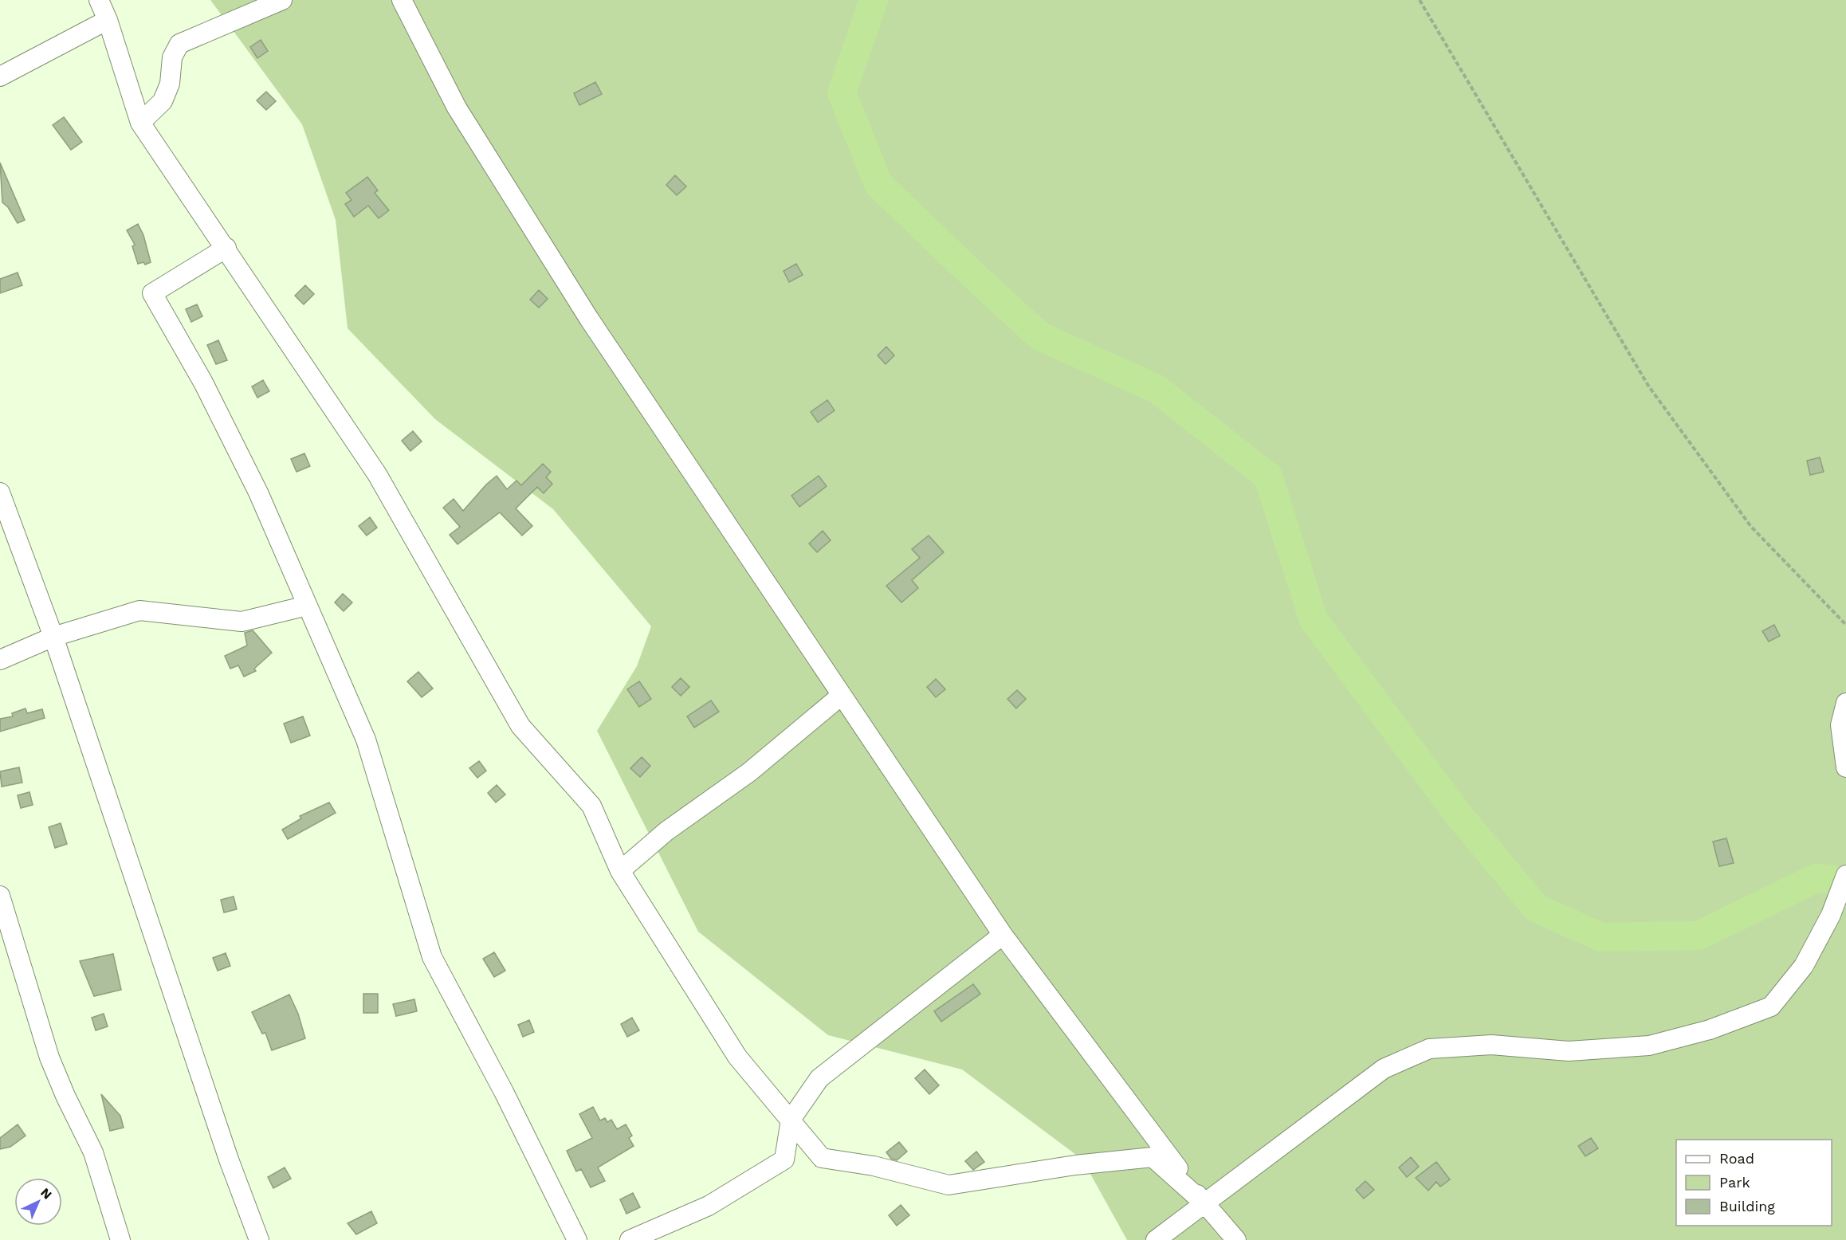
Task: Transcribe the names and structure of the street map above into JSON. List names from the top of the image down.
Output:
{
  "legend": ["Road", "Park", "Building"],
  "north": "top right"
}
